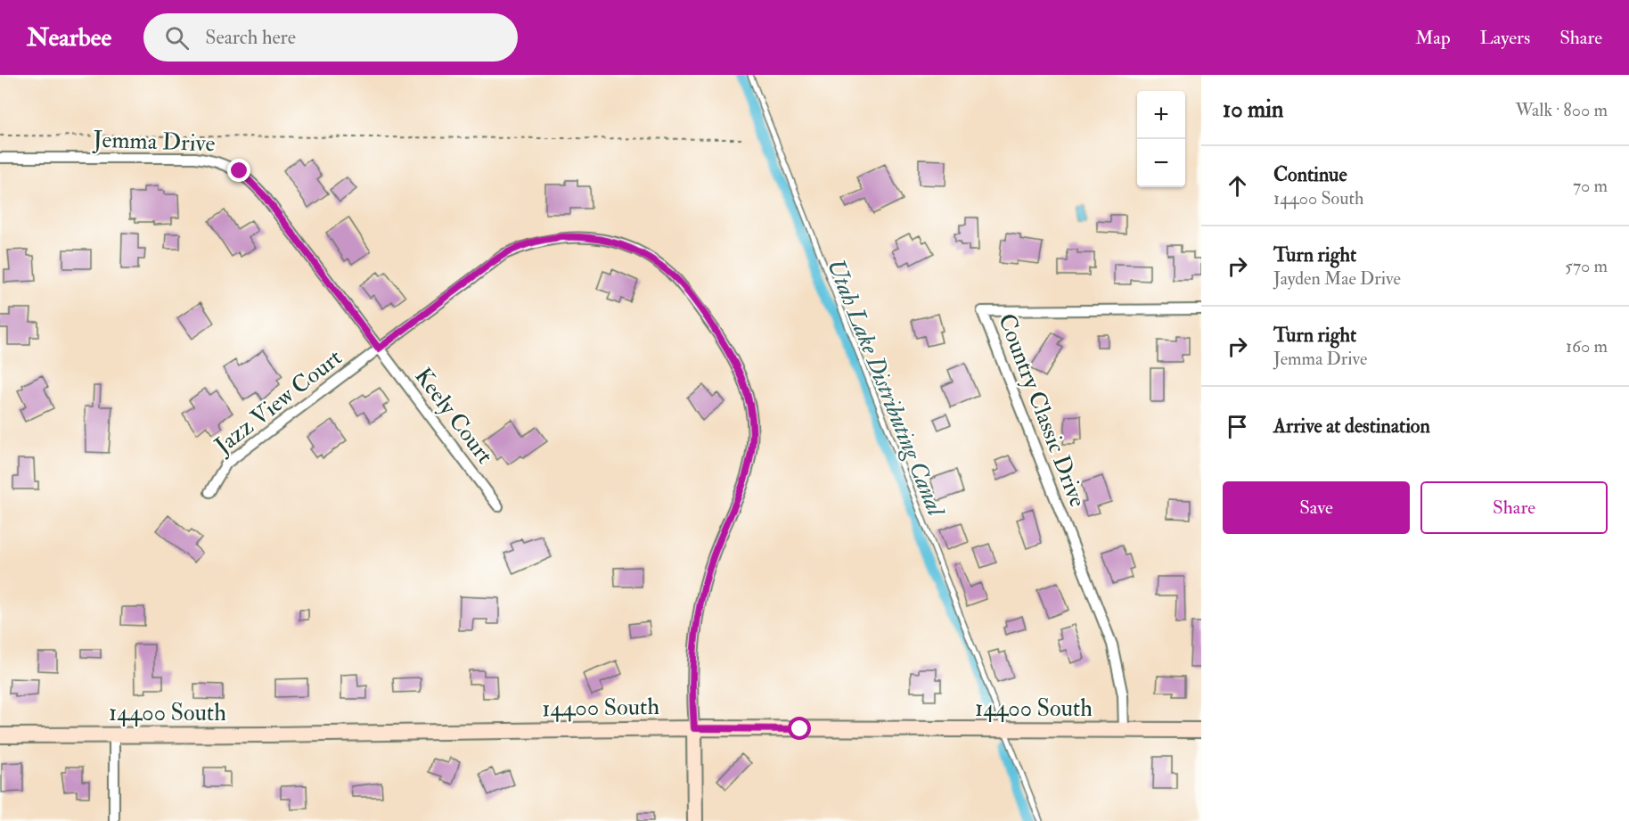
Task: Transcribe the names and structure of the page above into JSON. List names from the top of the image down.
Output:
{
  "streets": {
    "street": [
      "Jemma Drive",
      "Jazz View Court",
      "Country Classic Drive",
      "Keely Court",
      "14400 South"
    ]
  },
  "crossings": [
    ["Jemma Drive", "Jazz View Court"],
    ["Jemma Drive", "Keely Court"],
    ["Jazz View Court", "Keely Court"],
    ["Jazz View Court", "14400 South"],
    ["Country Classic Drive", "14400 South"]
  ],
  "water": ["Utah Lake Distributing Canal"],
  "page": {
    "header": "Nearbee",
    "search": "Search here",
    "nav": ["Map", "Layers", "Share"],
    "heading": ["10 min", "Walk · 800 m"],
    "map_buttons": ["+", "−"],
    "list": [
      ["Continue", "14400 South", "70 m"],
      ["Turn right", "Jayden Mae Drive", "570 m"],
      ["Turn right", "Jemma Drive", "160 m"],
      "Arrive at destination"
    ],
    "buttons": ["Save", "Share"]
  }
}
